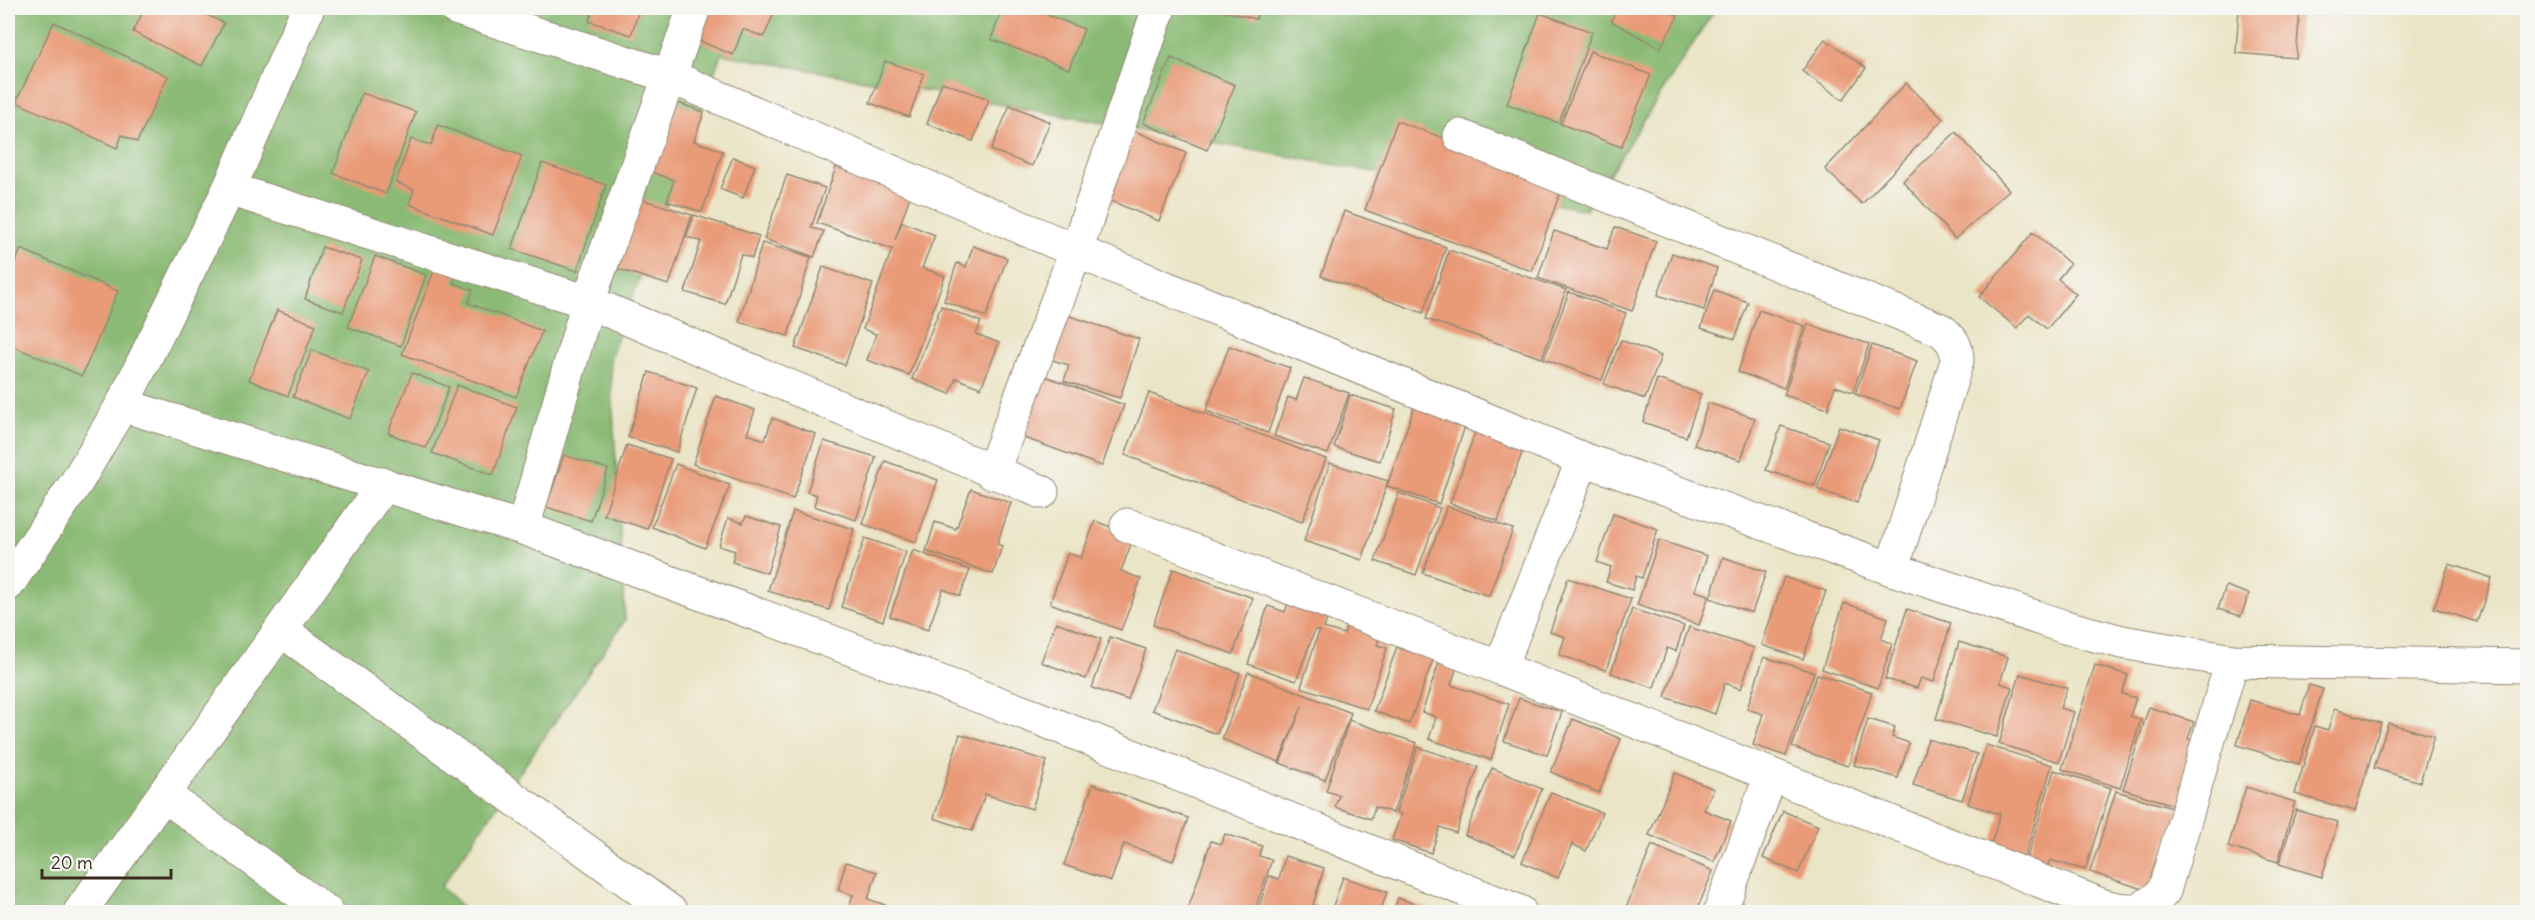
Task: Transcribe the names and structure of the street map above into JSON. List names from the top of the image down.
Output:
{
  "scale_bar": "20 m"
}
